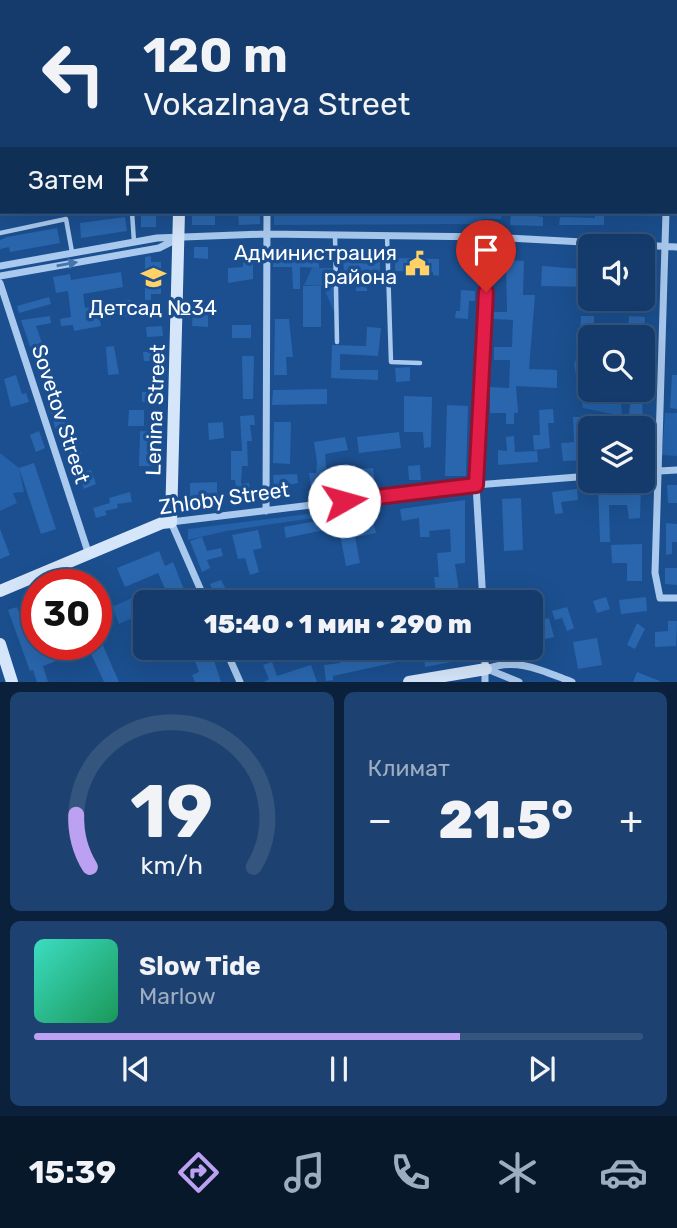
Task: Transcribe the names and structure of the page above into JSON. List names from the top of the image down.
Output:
{
  "streets": {
    "street": ["Lenina Street", "Sovetov Street", "Zhloby Street"]
  },
  "crossings": [
    ["Lenina Street", "Zhloby Street"],
    ["Sovetov Street", "Zhloby Street"]
  ],
  "places": {
    "public building": ["Администрация района"],
    "school or university": ["Детсад №34"]
  },
  "page": {
    "turn": ["120 m", "Vokazlnaya Street"],
    "then": "Затем",
    "limit": "30",
    "trip": "15:40 · 1 мин · 290 m",
    "tile": "Климат",
    "heat": ["−", "21.5°", "+"],
    "song": ["Slow Tide", "Marlow"],
    "tabs": "15:39",
    "gauge": ["19", "km/h"]
  }
}
